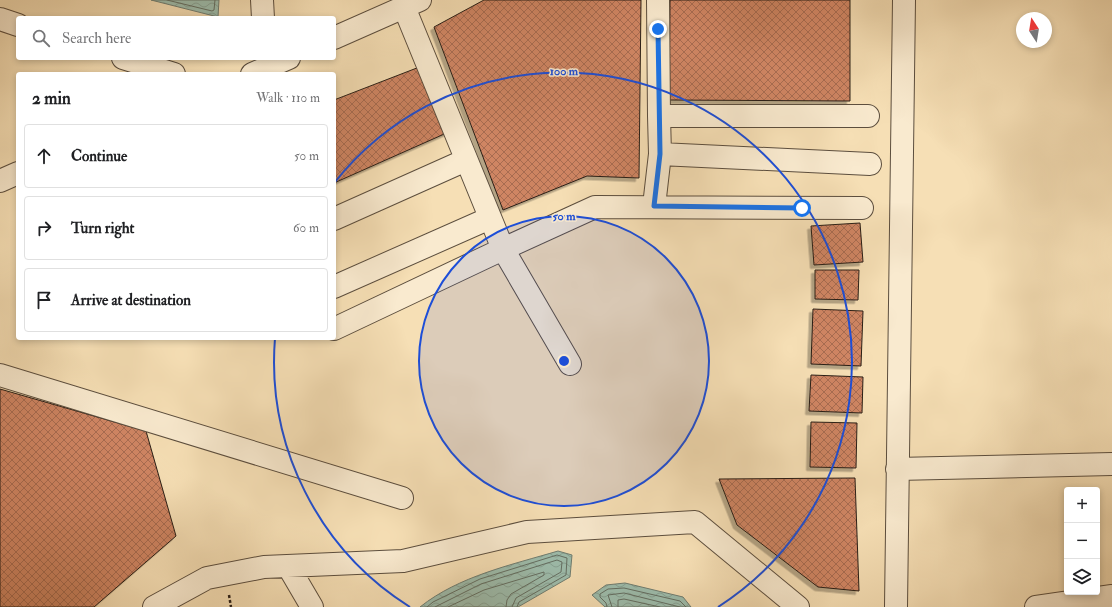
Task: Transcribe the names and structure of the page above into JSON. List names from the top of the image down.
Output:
{
  "north": "top",
  "page": {
    "search": "Search here",
    "heading": ["2 min", "Walk · 110 m"],
    "list": [
      ["Continue", "50 m"],
      ["Turn right", "60 m"],
      "Arrive at destination"
    ],
    "map_buttons": ["+", "−"]
  },
  "rings": ["100 m", "50 m"]
}
